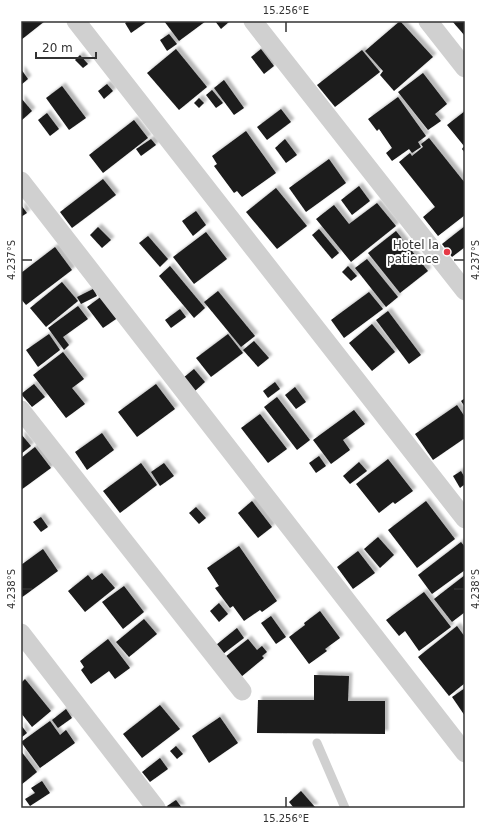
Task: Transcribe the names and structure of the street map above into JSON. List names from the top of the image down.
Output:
{
  "places": ["Hotel la patience"],
  "scale_bar": "20 m",
  "coordinates": ["15.256°E", "4.237°S", "4.238°S"]
}
